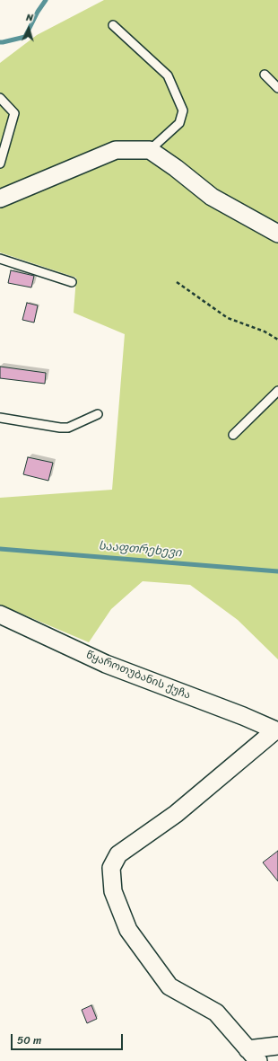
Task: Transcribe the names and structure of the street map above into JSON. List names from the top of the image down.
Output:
{
  "streets": {
    "street": ["წყაროთუბანის ქუჩა"]
  },
  "water": ["სააფთრეხევი"],
  "scale_bar": "50 m",
  "north": "top"
}
